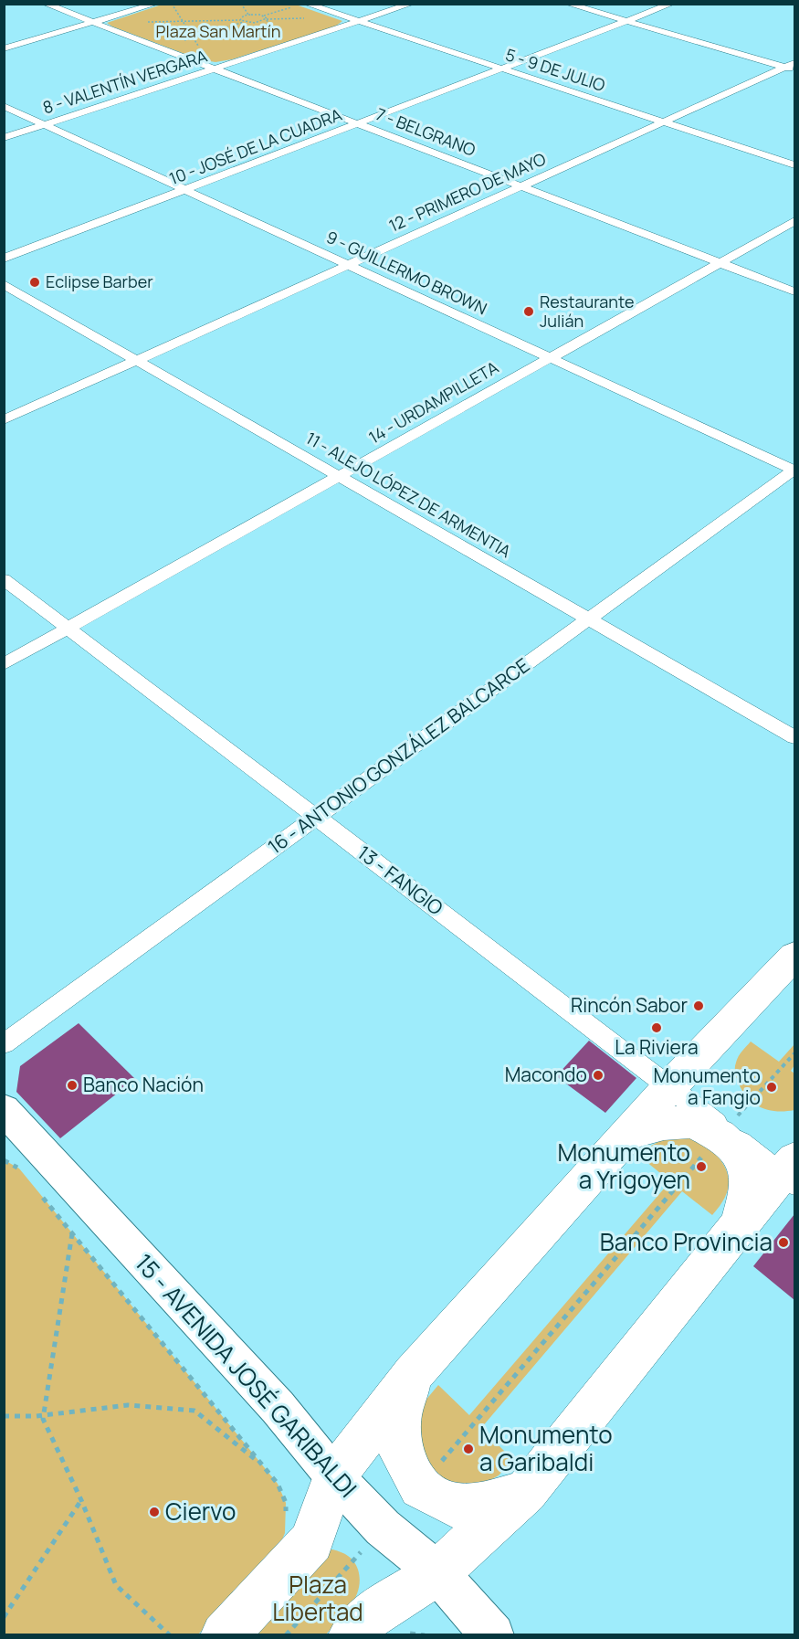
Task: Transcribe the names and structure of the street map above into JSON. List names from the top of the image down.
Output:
{
  "streets": {
    "street": [
      "5 - 9 DE JULIO",
      "8 - VALENTÍN VERGARA",
      "7 - BELGRANO",
      "10 - JOSÉ DE LA CUADRA",
      "12 - PRIMERO DE MAYO",
      "9 - GUILLERMO BROWN",
      "14 - URDAMPILLETA",
      "11 - ALEJO LÓPEZ DE ARMENTIA",
      "16 - ANTONIO GONZÁLEZ BALCARCE",
      "13 - FANGIO",
      "15 - AVENIDA JOSÉ GARIBALDI"
    ]
  },
  "crossings": [
    ["5 - 9 DE JULIO", "8 - VALENTÍN VERGARA"],
    ["5 - 9 DE JULIO", "10 - JOSÉ DE LA CUADRA"],
    ["5 - 9 DE JULIO", "12 - PRIMERO DE MAYO"],
    ["8 - VALENTÍN VERGARA", "7 - BELGRANO"],
    ["8 - VALENTÍN VERGARA", "9 - GUILLERMO BROWN"],
    ["7 - BELGRANO", "10 - JOSÉ DE LA CUADRA"],
    ["7 - BELGRANO", "12 - PRIMERO DE MAYO"],
    ["7 - BELGRANO", "14 - URDAMPILLETA"],
    ["10 - JOSÉ DE LA CUADRA", "9 - GUILLERMO BROWN"],
    ["12 - PRIMERO DE MAYO", "9 - GUILLERMO BROWN"],
    ["12 - PRIMERO DE MAYO", "11 - ALEJO LÓPEZ DE ARMENTIA"],
    ["9 - GUILLERMO BROWN", "14 - URDAMPILLETA"],
    ["9 - GUILLERMO BROWN", "16 - ANTONIO GONZÁLEZ BALCARCE"],
    ["14 - URDAMPILLETA", "11 - ALEJO LÓPEZ DE ARMENTIA"],
    ["14 - URDAMPILLETA", "13 - FANGIO"],
    ["11 - ALEJO LÓPEZ DE ARMENTIA", "16 - ANTONIO GONZÁLEZ BALCARCE"],
    ["16 - ANTONIO GONZÁLEZ BALCARCE", "13 - FANGIO"]
  ],
  "parks": ["Plaza San Martín", "Plaza Libertad"],
  "places": [
    "Eclipse Barber",
    "Restaurante Julián",
    "Rincón Sabor",
    "La Riviera",
    "Macondo",
    "Banco Nación",
    "Monumento a Fangio",
    "Monumento a Yrigoyen",
    "Banco Provincia",
    "Monumento a Garibaldi",
    "Ciervo"
  ]
}
